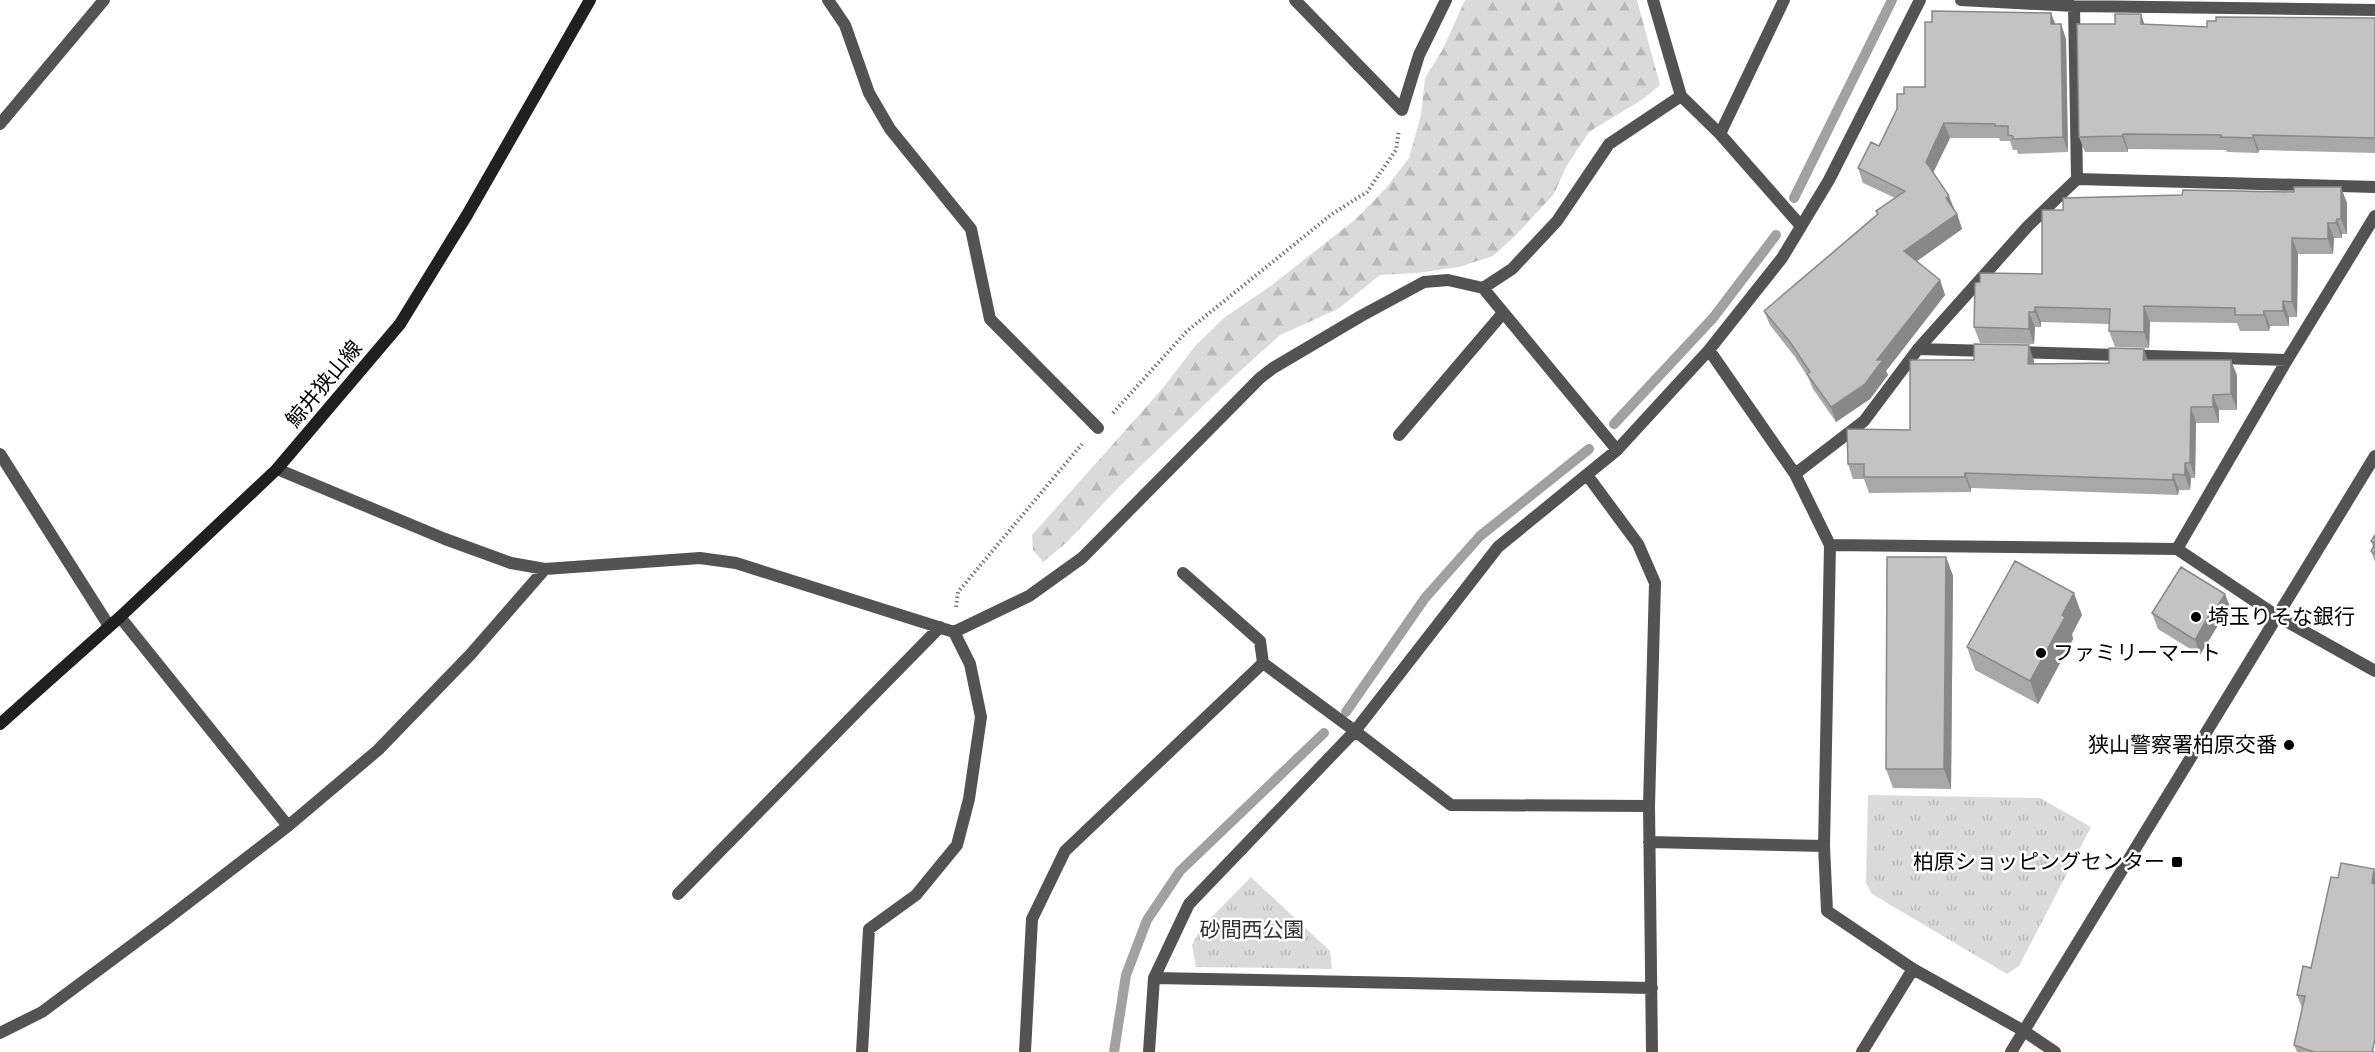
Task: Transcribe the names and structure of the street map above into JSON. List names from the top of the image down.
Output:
{
  "streets": {
    "main road": ["鯨井狭山線"]
  },
  "parks": ["砂間西公園"],
  "places": {
    "other": ["埼玉りそな銀行", "ファミリーマート", "狭山警察署柏原交番"],
    "transit": ["柏原ショッピングセンター"]
  }
}
